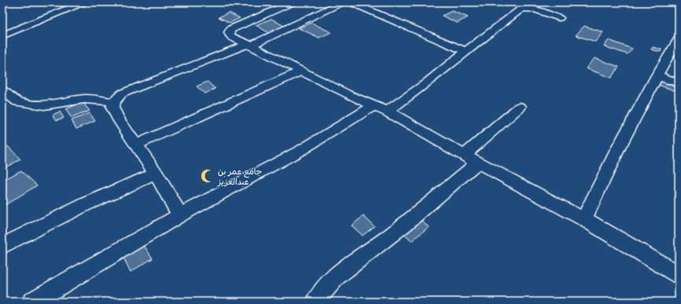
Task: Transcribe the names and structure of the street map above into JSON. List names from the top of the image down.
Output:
{
  "places": {
    "mosque": ["جامع عمر بن عبدالعزيز"]
  }
}
